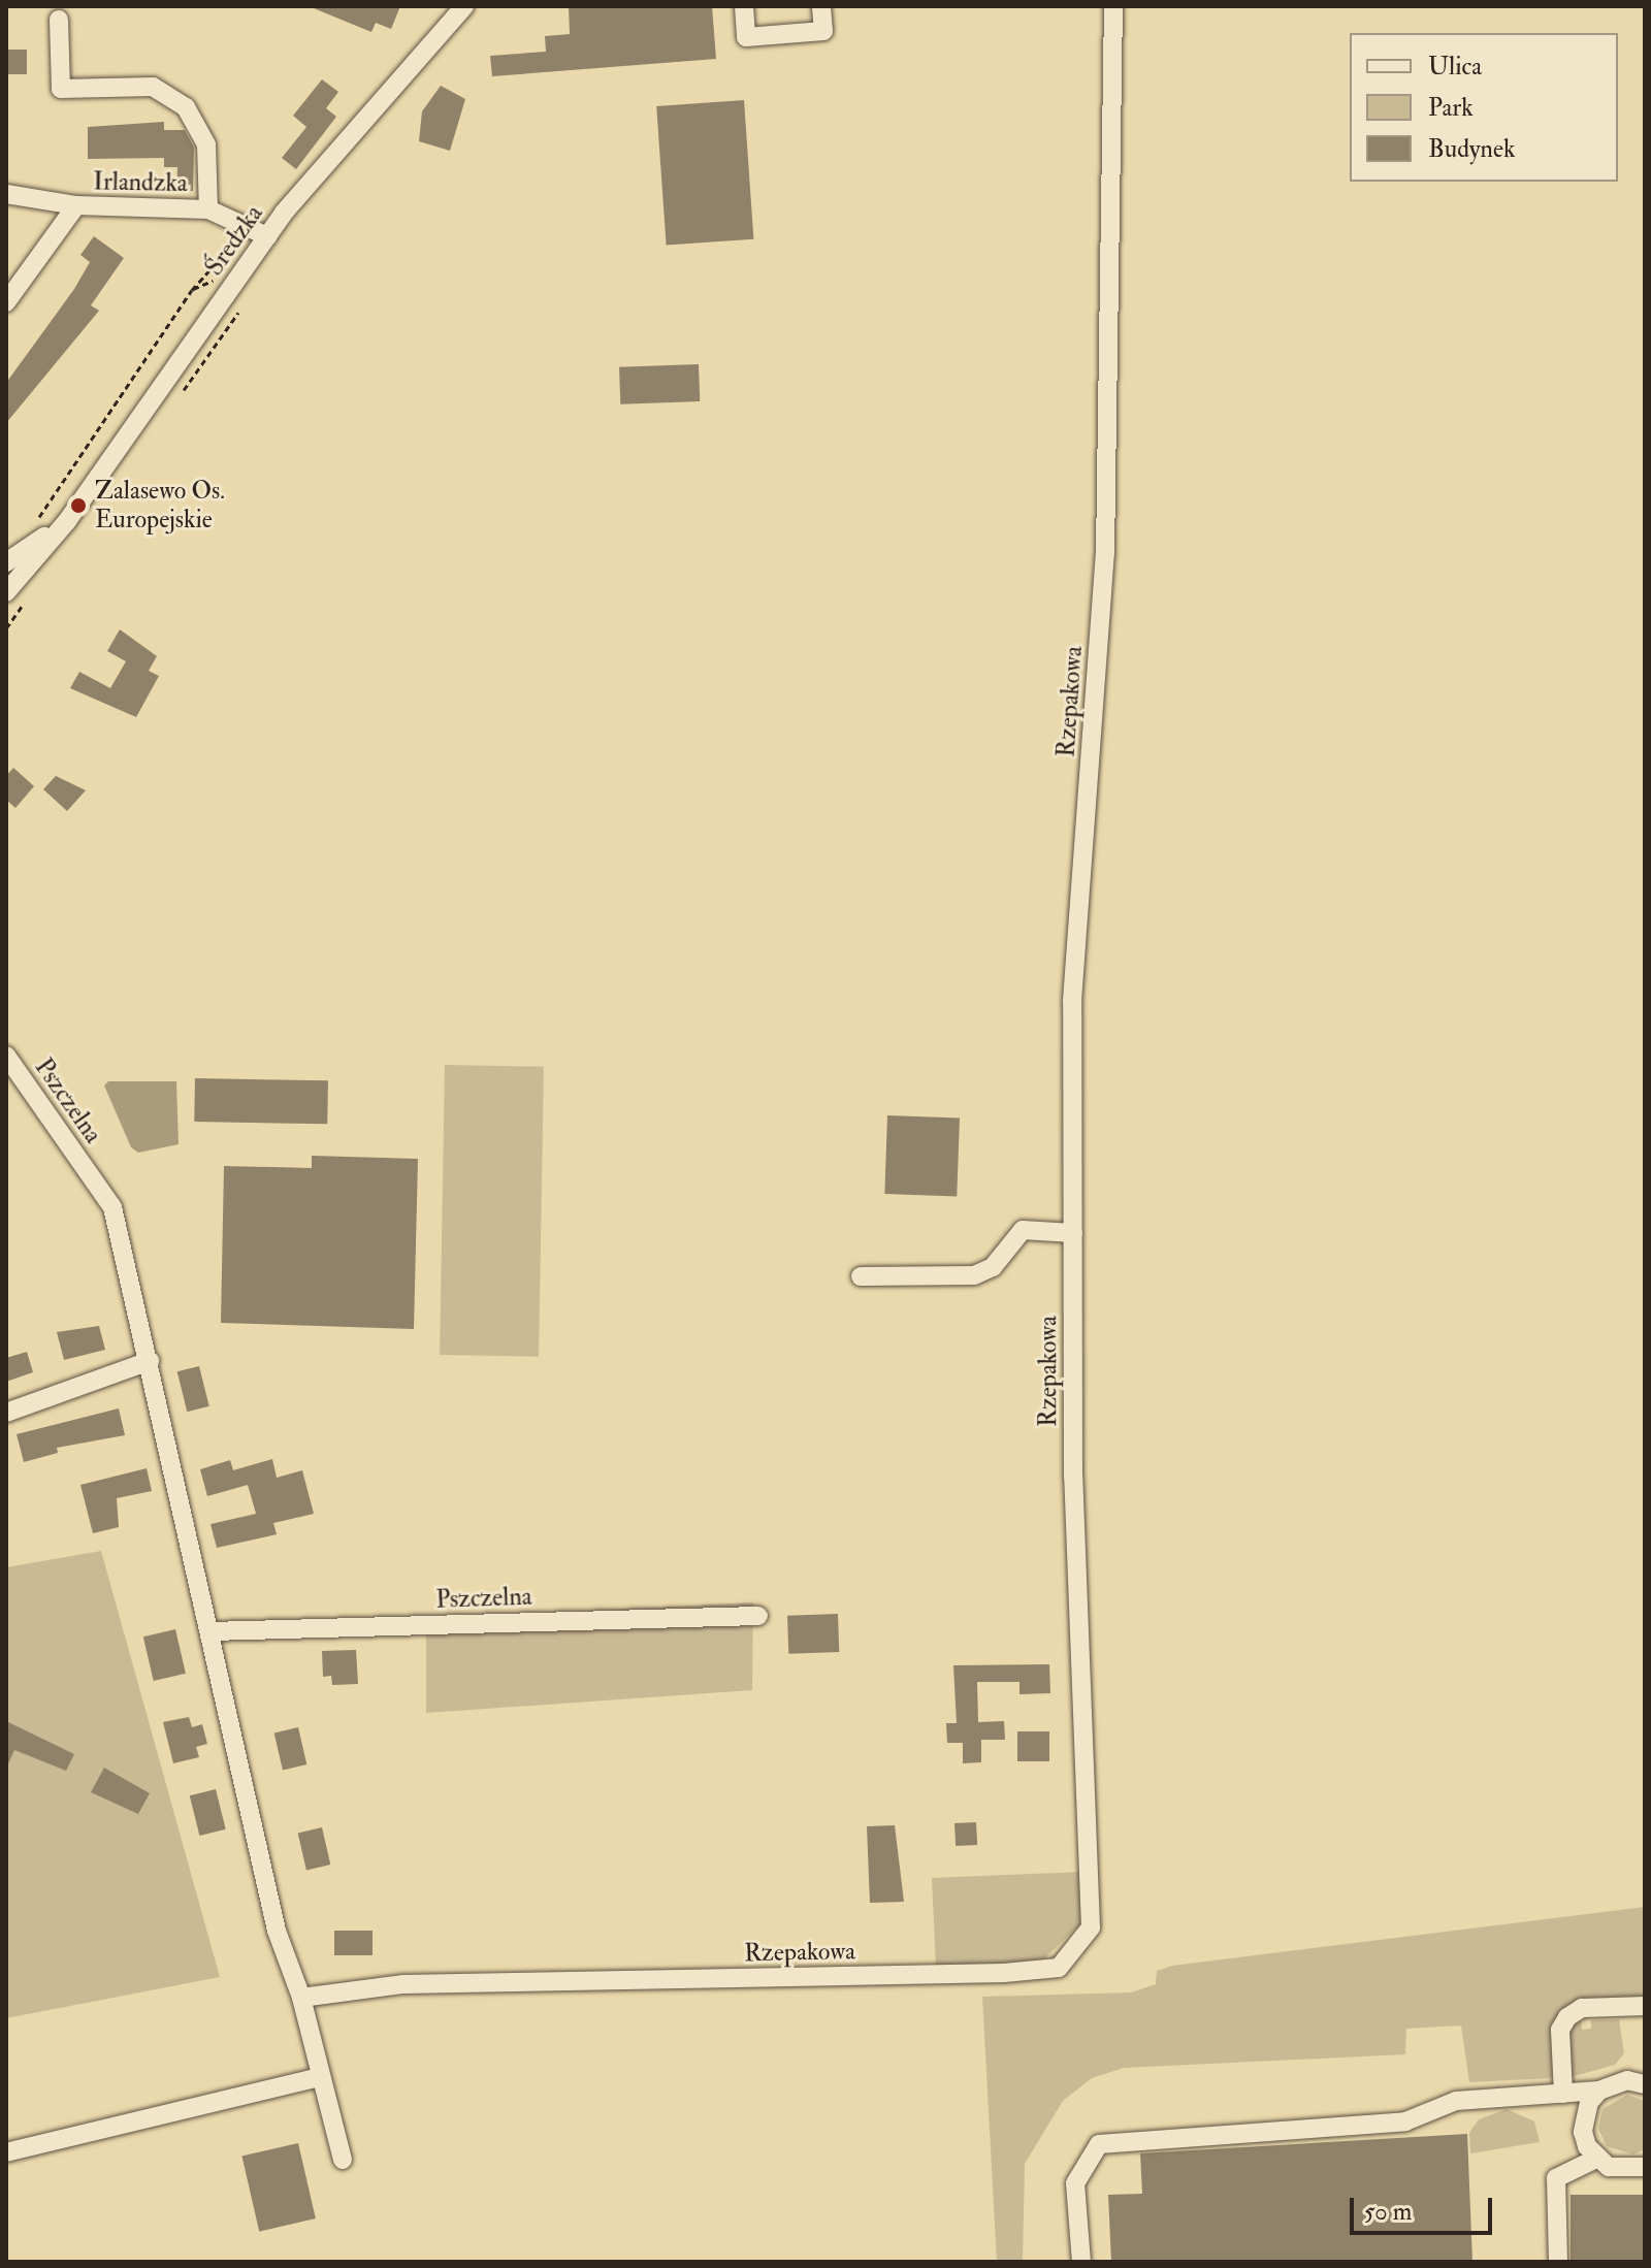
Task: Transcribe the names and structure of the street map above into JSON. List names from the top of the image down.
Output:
{
  "streets": {
    "street": [
      "Irlandzka",
      "Średzka",
      "Rzepakowa",
      "Pszczelna"
    ]
  },
  "crossings": [
    ["Irlandzka", "Średzka"],
    ["Rzepakowa", "Pszczelna"]
  ],
  "places": ["Zalasewo Os. Europejskie"],
  "legend": ["Ulica", "Park", "Budynek"],
  "scale_bar": "50 m"
}
